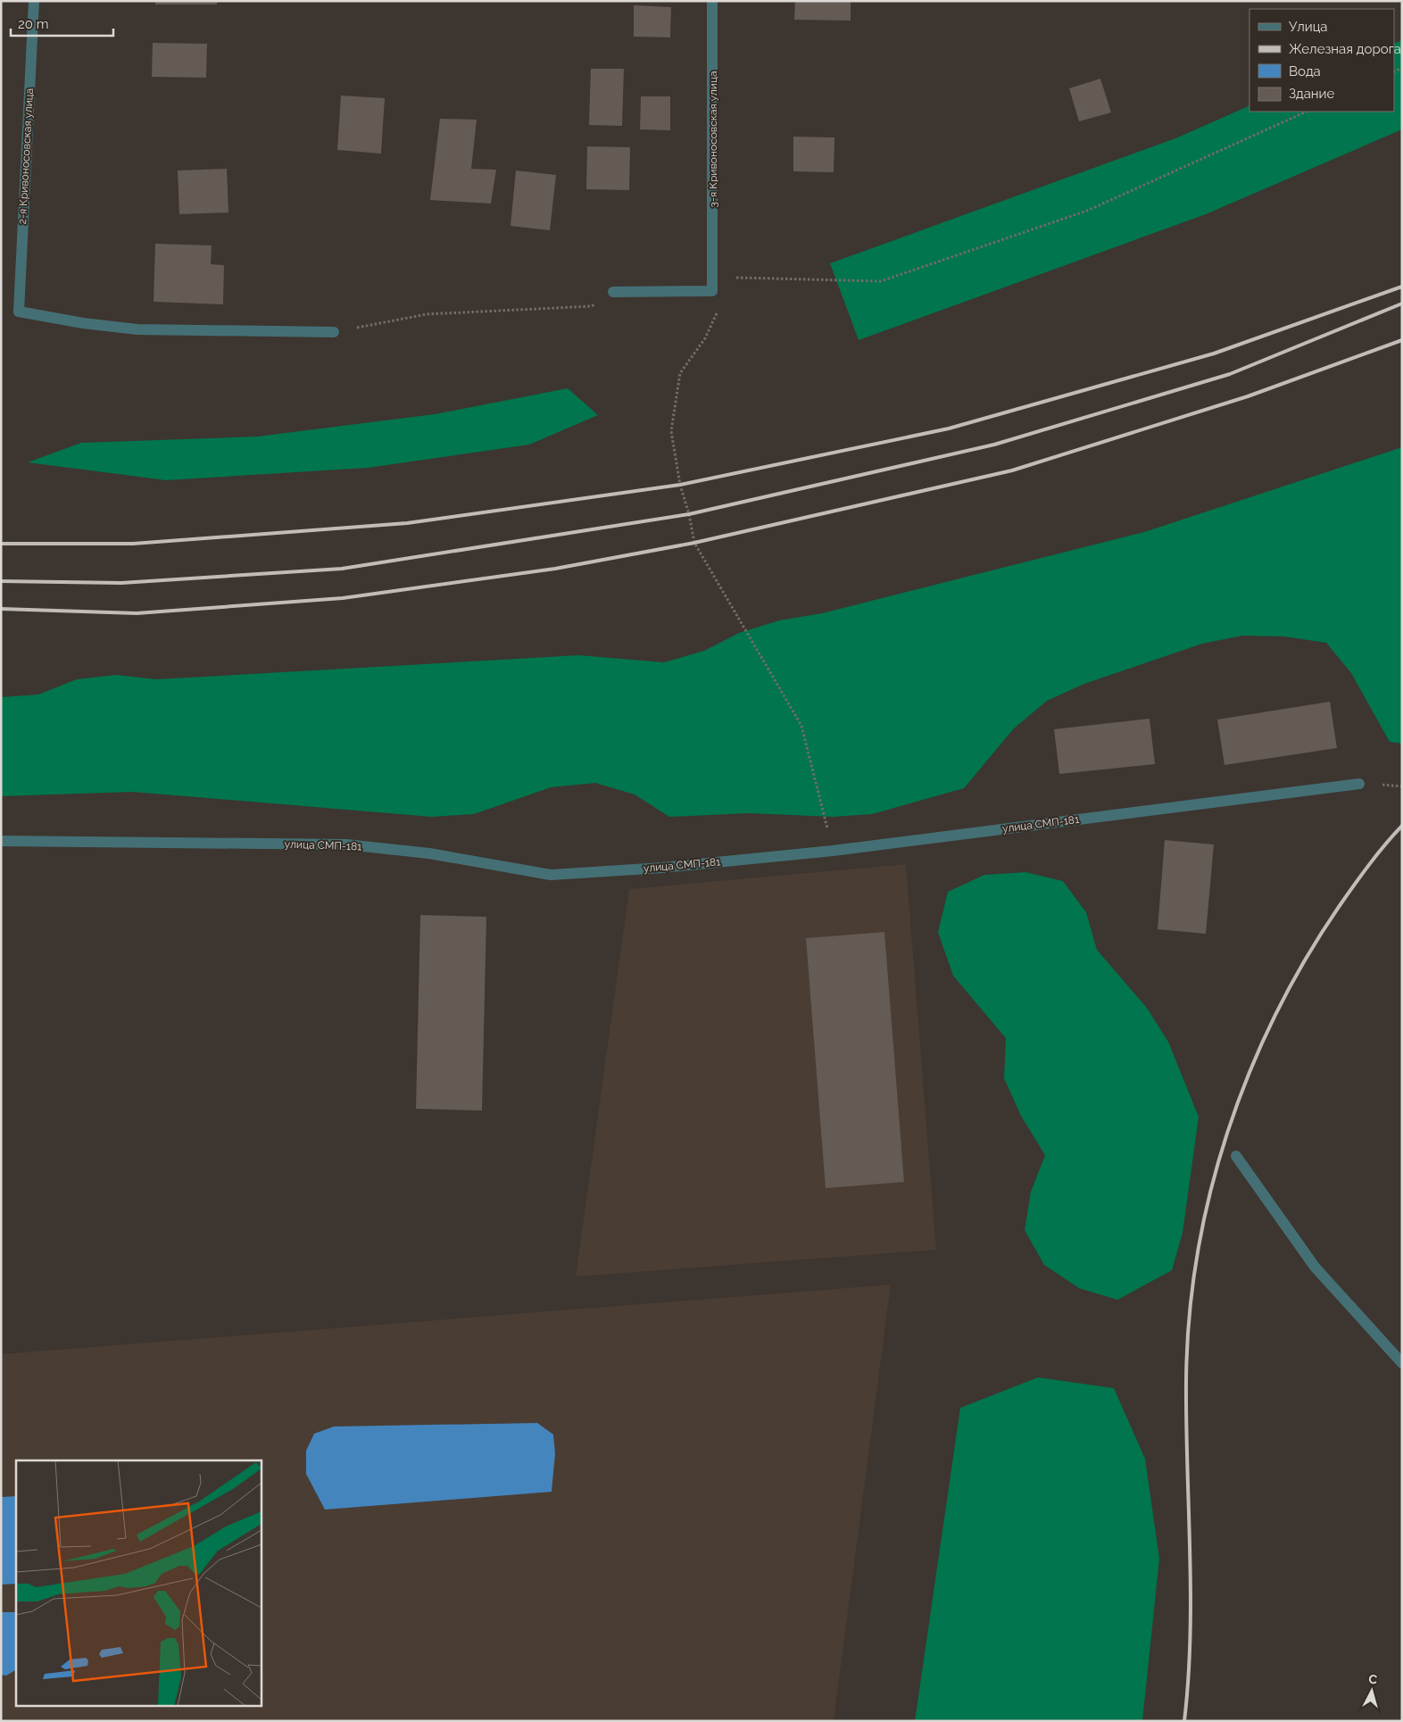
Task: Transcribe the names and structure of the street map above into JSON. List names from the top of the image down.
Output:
{
  "streets": {
    "street": ["3-я Кривоносовская улица", "2-я Кривоносовская улица", "улица СМП-181"]
  },
  "legend": [
    "Улица",
    "Железная дорога",
    "Вода",
    "Здание"
  ],
  "scale_bar": "20 m",
  "north": "top"
}
